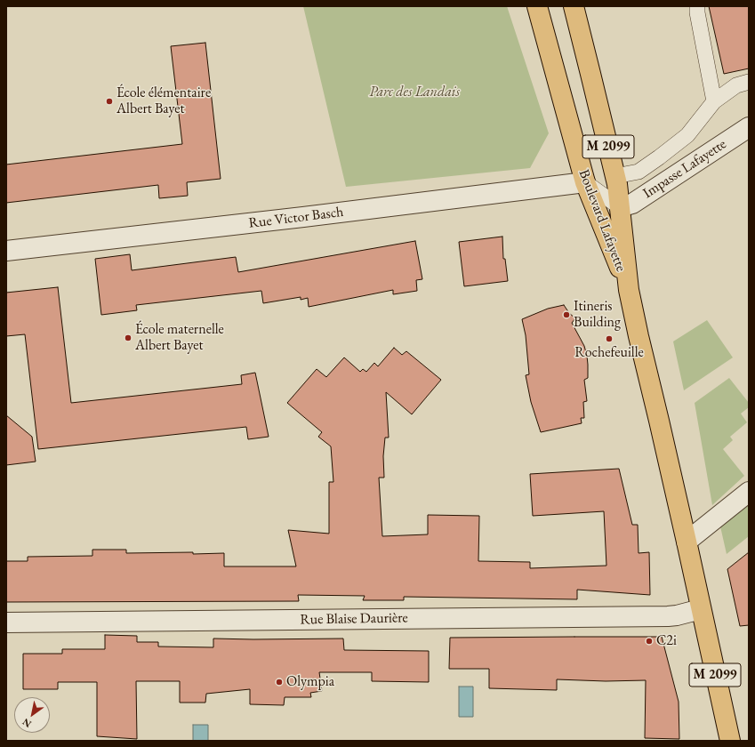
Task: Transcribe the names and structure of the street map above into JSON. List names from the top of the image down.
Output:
{
  "streets": {
    "main road": ["M 2099", "Boulevard Lafayette"],
    "street": ["Impasse Lafayette", "Rue Victor Basch", "Rue Blaise Daurière"]
  },
  "crossings": [
    ["Impasse Lafayette", "Boulevard Lafayette"],
    ["Rue Victor Basch", "Boulevard Lafayette"],
    ["Boulevard Lafayette", "Rue Blaise Daurière"]
  ],
  "parks": ["Parc des Landais"],
  "places": [
    "École élémentaire Albert Bayet",
    "Itineris Building",
    "École maternelle Albert Bayet",
    "Rochefeuille",
    "C2i",
    "Olympia"
  ],
  "north": "bottom left"
}
